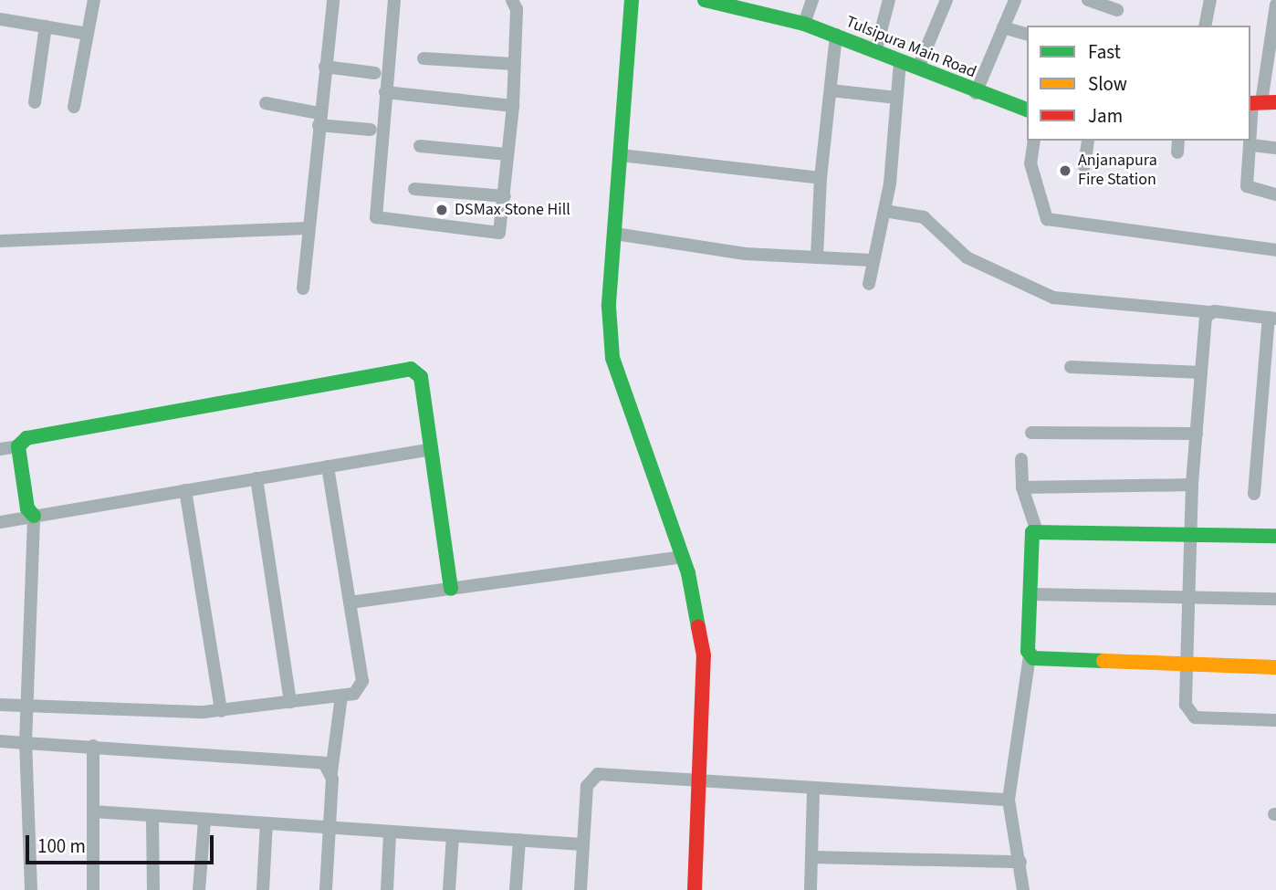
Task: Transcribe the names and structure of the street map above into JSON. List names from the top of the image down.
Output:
{
  "streets": {
    "street": ["Tulsipura Main Road"]
  },
  "places": ["Anjanapura Fire Station", "DSMax Stone Hill"],
  "legend": ["Fast", "Slow", "Jam"],
  "scale_bar": "100 m"
}
